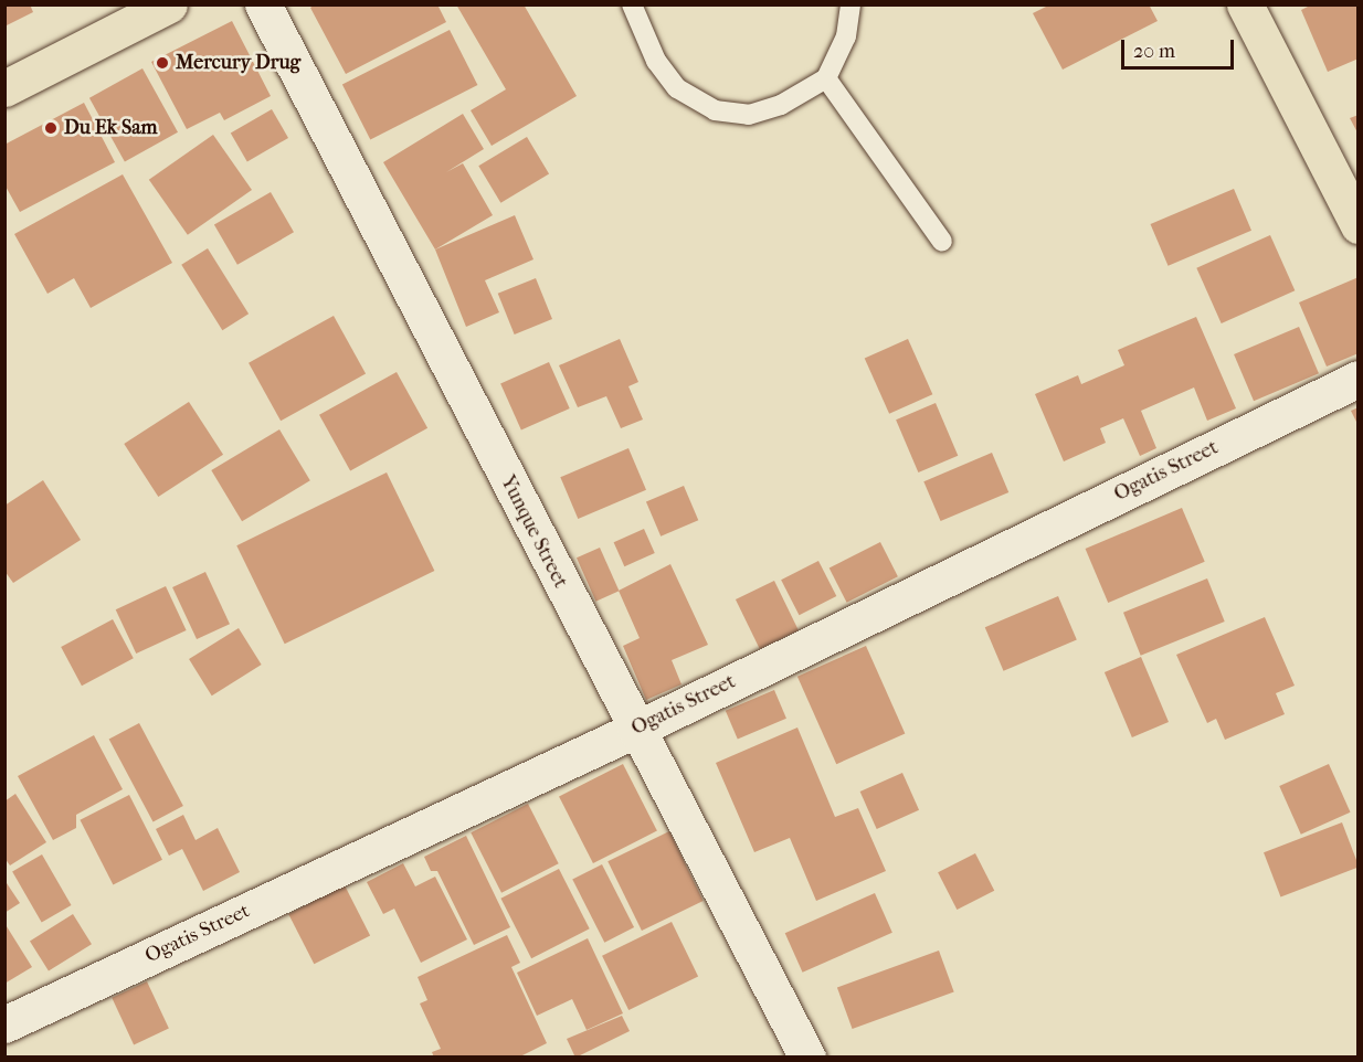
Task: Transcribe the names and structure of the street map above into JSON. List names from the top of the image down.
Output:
{
  "streets": {
    "street": ["Ogatis Street", "Yunque Street"]
  },
  "crossings": [
    ["Ogatis Street", "Yunque Street"]
  ],
  "places": ["Mercury Drug", "Du Ek Sam"],
  "scale_bar": "20 m"
}
